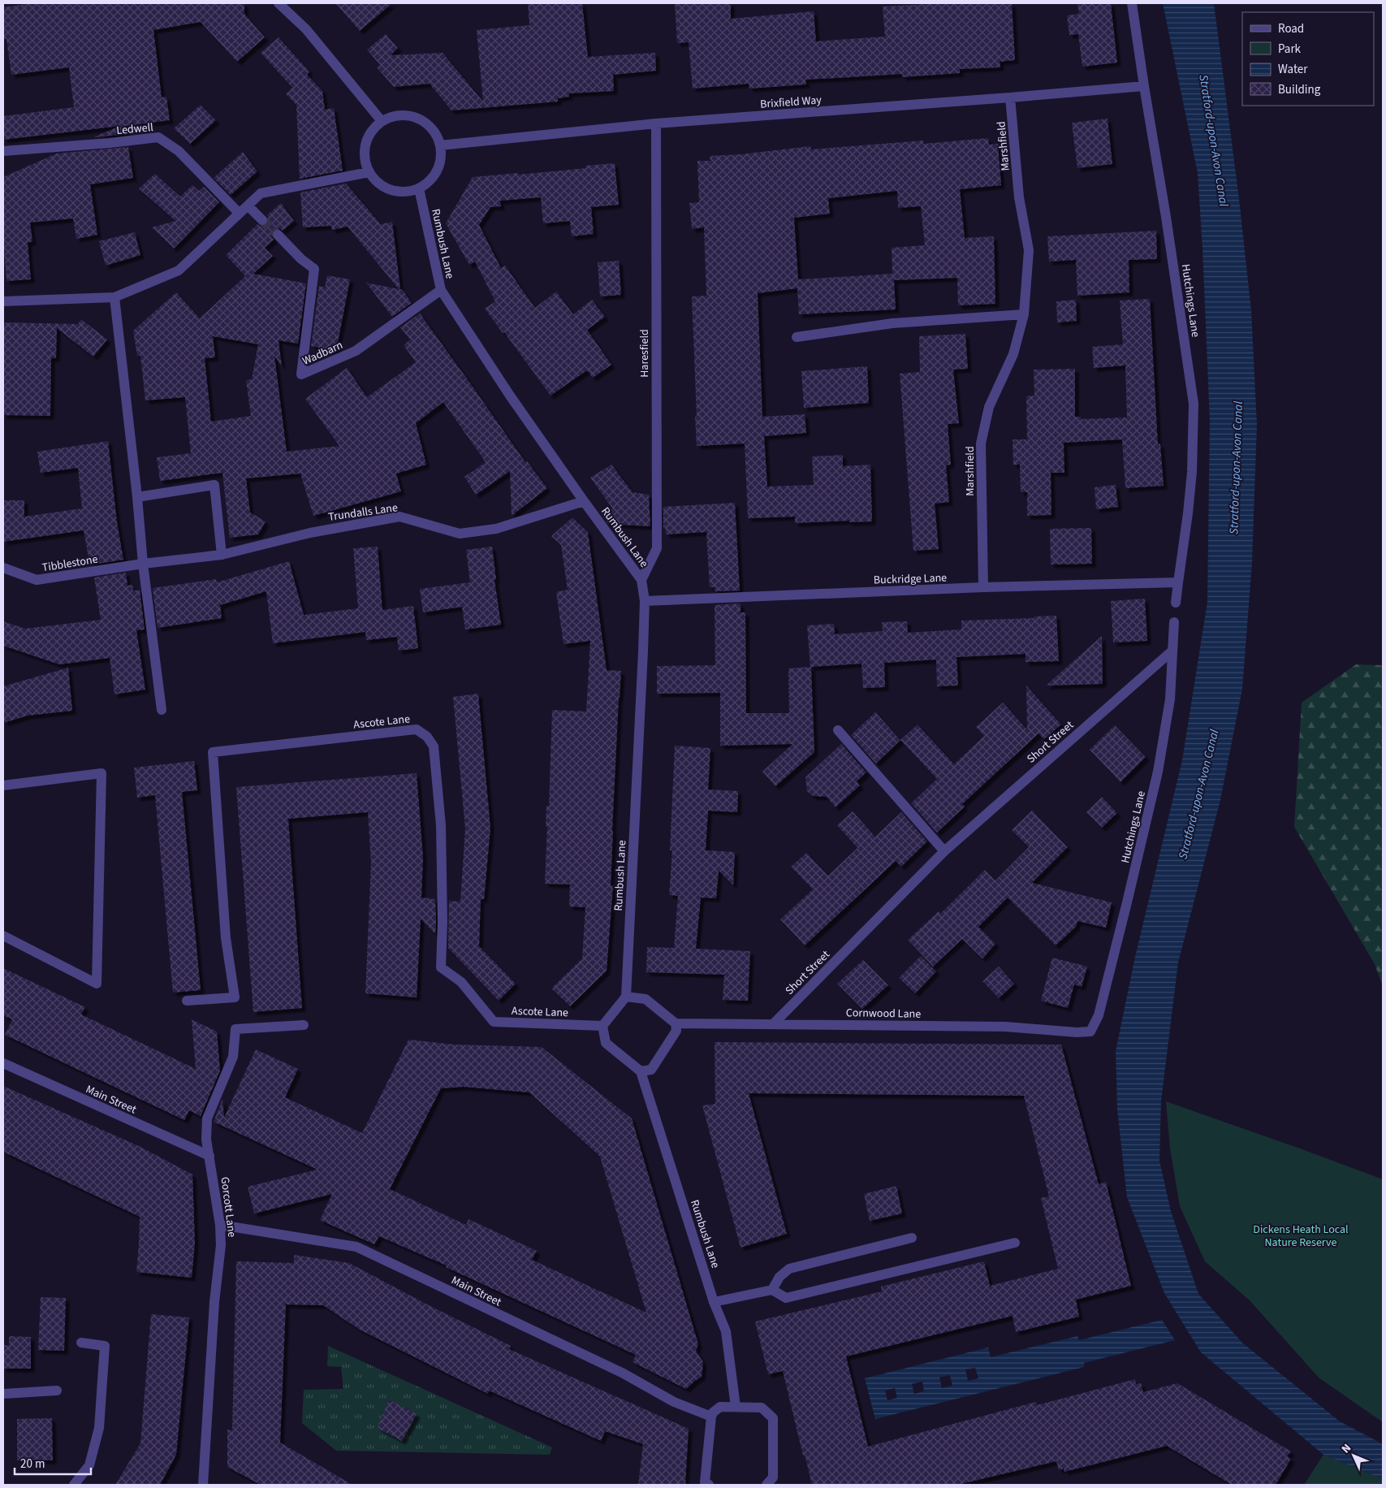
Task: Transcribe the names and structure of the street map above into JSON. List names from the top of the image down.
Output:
{
  "streets": {
    "street": [
      "Brixfield Way",
      "Ledwell",
      "Marshfield",
      "Rumbush Lane",
      "Hutchings Lane",
      "Wadbarn",
      "Haresfield",
      "Trundalls Lane",
      "Tibblestone",
      "Buckridge Lane",
      "Ascote Lane",
      "Short Street",
      "Cornwood Lane",
      "Main Street",
      "Gorcott Lane"
    ]
  },
  "crossings": [
    ["Brixfield Way", "Marshfield"],
    ["Brixfield Way", "Rumbush Lane"],
    ["Brixfield Way", "Hutchings Lane"],
    ["Brixfield Way", "Haresfield"],
    ["Marshfield", "Buckridge Lane"],
    ["Rumbush Lane", "Wadbarn"],
    ["Rumbush Lane", "Haresfield"],
    ["Rumbush Lane", "Trundalls Lane"],
    ["Rumbush Lane", "Buckridge Lane"],
    ["Rumbush Lane", "Ascote Lane"],
    ["Rumbush Lane", "Cornwood Lane"],
    ["Hutchings Lane", "Buckridge Lane"],
    ["Hutchings Lane", "Short Street"],
    ["Hutchings Lane", "Cornwood Lane"],
    ["Trundalls Lane", "Tibblestone"],
    ["Ascote Lane", "Cornwood Lane"],
    ["Short Street", "Cornwood Lane"],
    ["Main Street", "Gorcott Lane"]
  ],
  "water": ["Stratford-upon-Avon Canal"],
  "parks": ["Dickens Heath Local Nature Reserve"],
  "legend": [
    "Road",
    "Park",
    "Water",
    "Building"
  ],
  "scale_bar": "20 m",
  "north": "top left"
}
